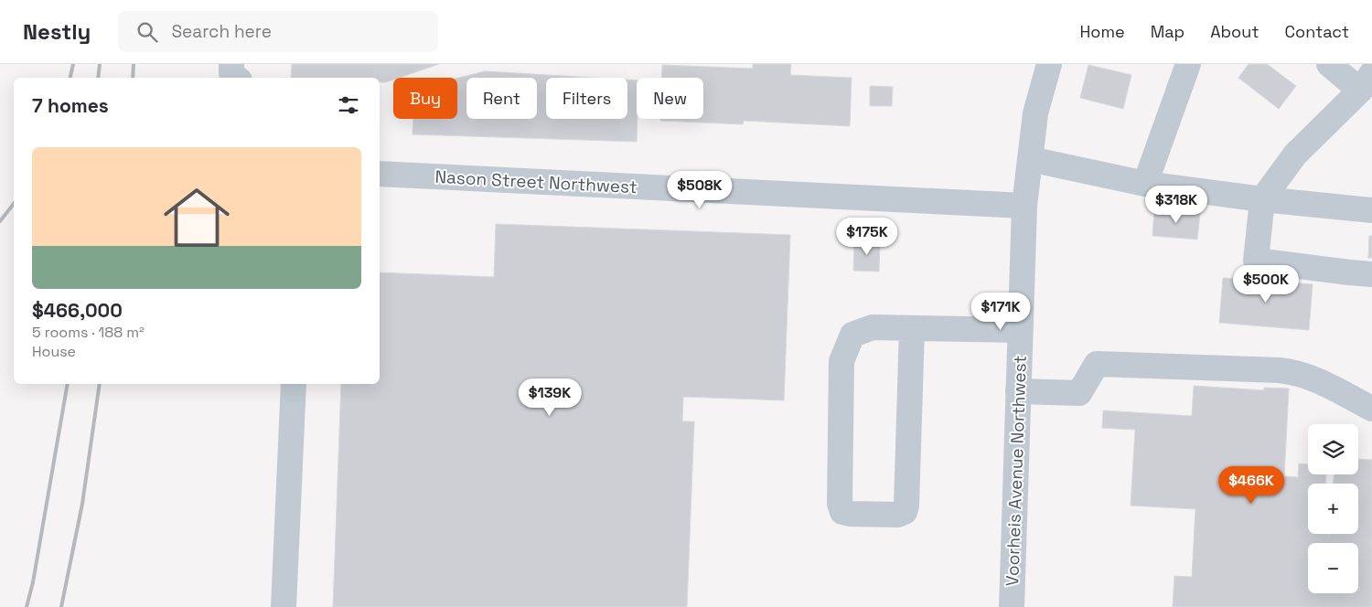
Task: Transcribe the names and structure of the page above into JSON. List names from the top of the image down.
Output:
{
  "streets": {
    "street": ["Nason Street Northwest", "Voorheis Avenue Northwest"]
  },
  "crossings": [
    ["Nason Street Northwest", "Voorheis Avenue Northwest"]
  ],
  "page": {
    "header": "Nestly",
    "search": "Search here",
    "nav": [
      "Home",
      "Map",
      "About",
      "Contact"
    ],
    "chip": [
      "Buy",
      "Rent",
      "Filters",
      "New"
    ],
    "heading": "7 homes",
    "list": [
      {
        "name": "$466,000",
        "note": "5 rooms · 188 m² · House"
      }
    ],
    "price": [
      "$508K",
      "$318K",
      "$175K",
      "$500K",
      "$171K",
      "$139K",
      "$466K"
    ],
    "map_buttons": ["+", "−"]
  }
}
